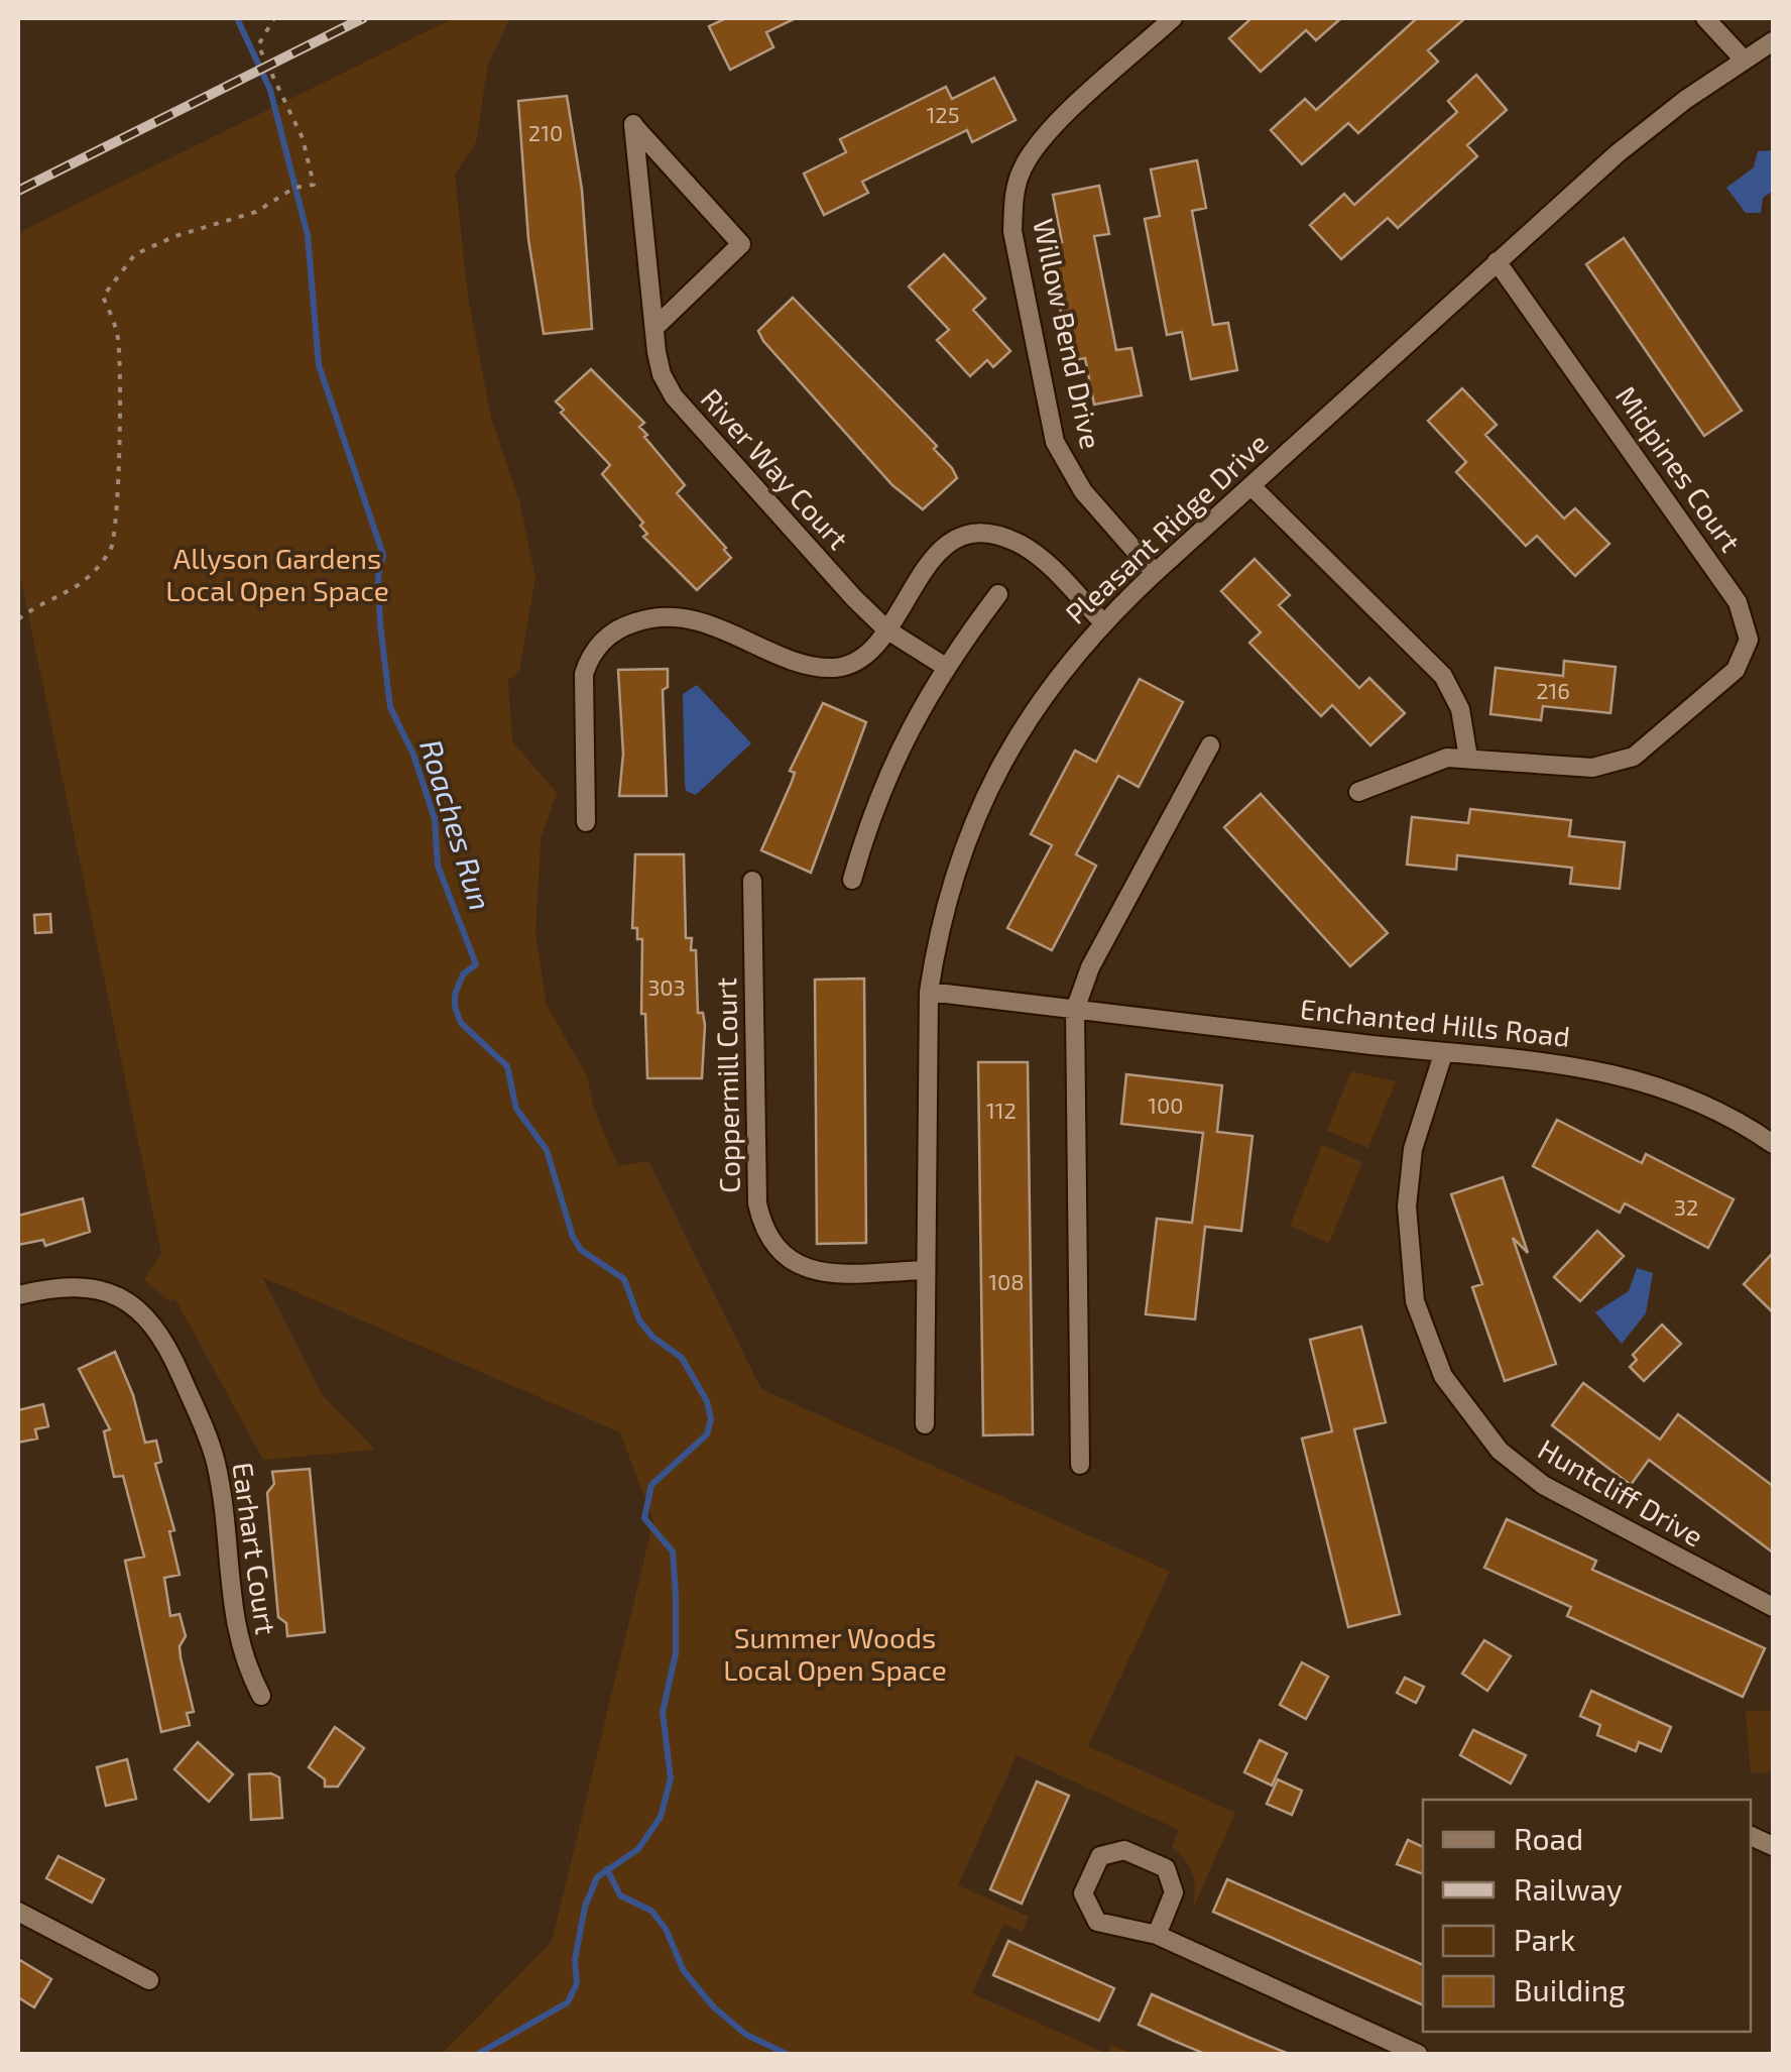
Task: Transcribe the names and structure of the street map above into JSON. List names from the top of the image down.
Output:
{
  "streets": {
    "street": [
      "Willow Bend Drive",
      "River Way Court",
      "Midpines Court",
      "Pleasant Ridge Drive",
      "Enchanted Hills Road",
      "Coppermill Court",
      "Huntcliff Drive",
      "Earhart Court"
    ]
  },
  "crossings": [
    ["Willow Bend Drive", "Pleasant Ridge Drive"],
    ["Midpines Court", "Pleasant Ridge Drive"],
    ["Pleasant Ridge Drive", "Enchanted Hills Road"],
    ["Pleasant Ridge Drive", "Coppermill Court"],
    ["Enchanted Hills Road", "Huntcliff Drive"]
  ],
  "water": ["Roaches Run"],
  "parks": ["Allyson Gardens Local Open Space", "Summer Woods Local Open Space"],
  "house_numbers": [
    "125",
    "210",
    "216",
    "303",
    "100",
    "112",
    "32",
    "108"
  ],
  "legend": [
    "Road",
    "Railway",
    "Park",
    "Building"
  ]
}
